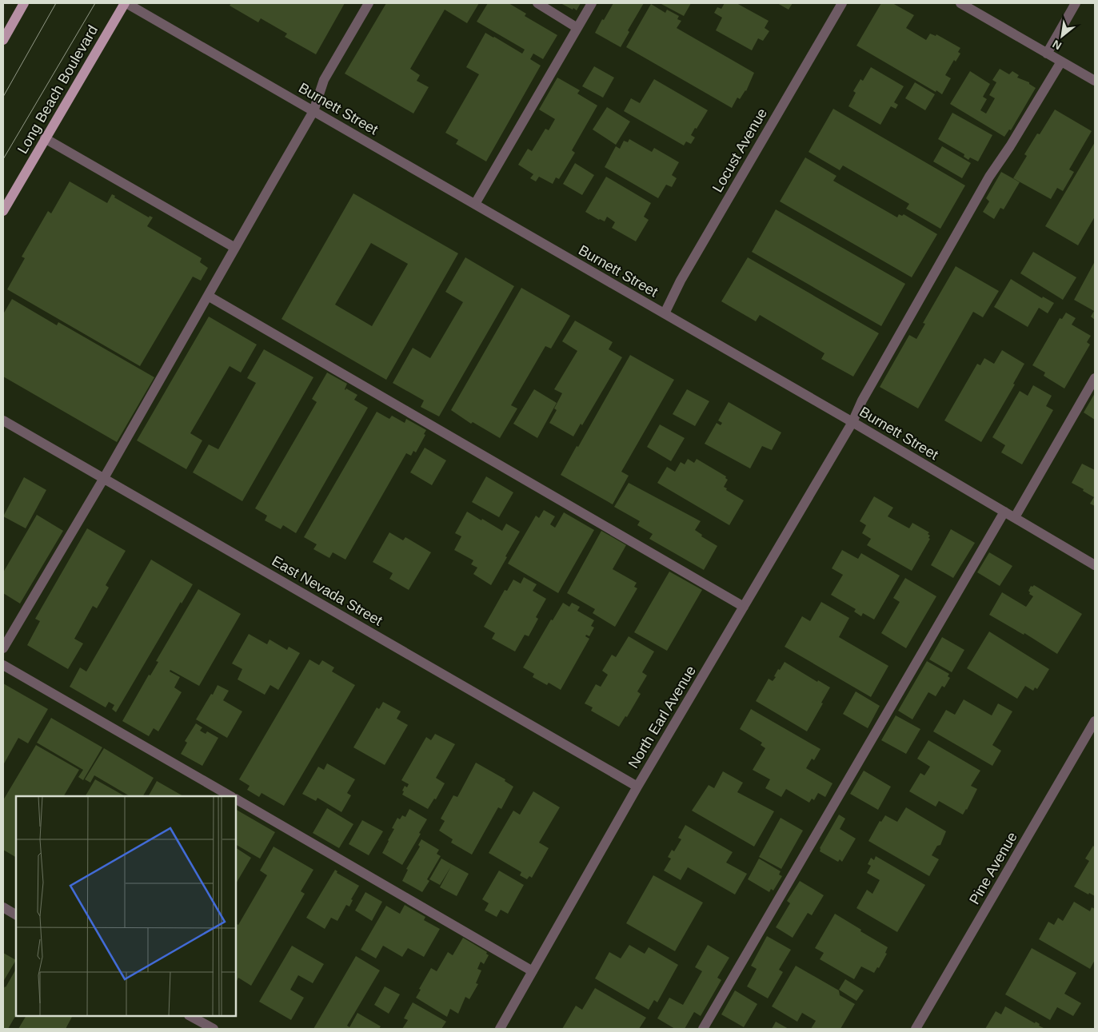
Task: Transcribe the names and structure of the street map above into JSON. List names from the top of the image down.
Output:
{
  "streets": {
    "main road": ["Long Beach Boulevard"],
    "street": [
      "Burnett Street",
      "Locust Avenue",
      "East Nevada Street",
      "North Earl Avenue",
      "Pine Avenue"
    ]
  },
  "crossings": [
    ["Long Beach Boulevard", "Burnett Street"],
    ["Burnett Street", "Locust Avenue"],
    ["Burnett Street", "North Earl Avenue"],
    ["East Nevada Street", "North Earl Avenue"]
  ],
  "north": "bottom left"
}
